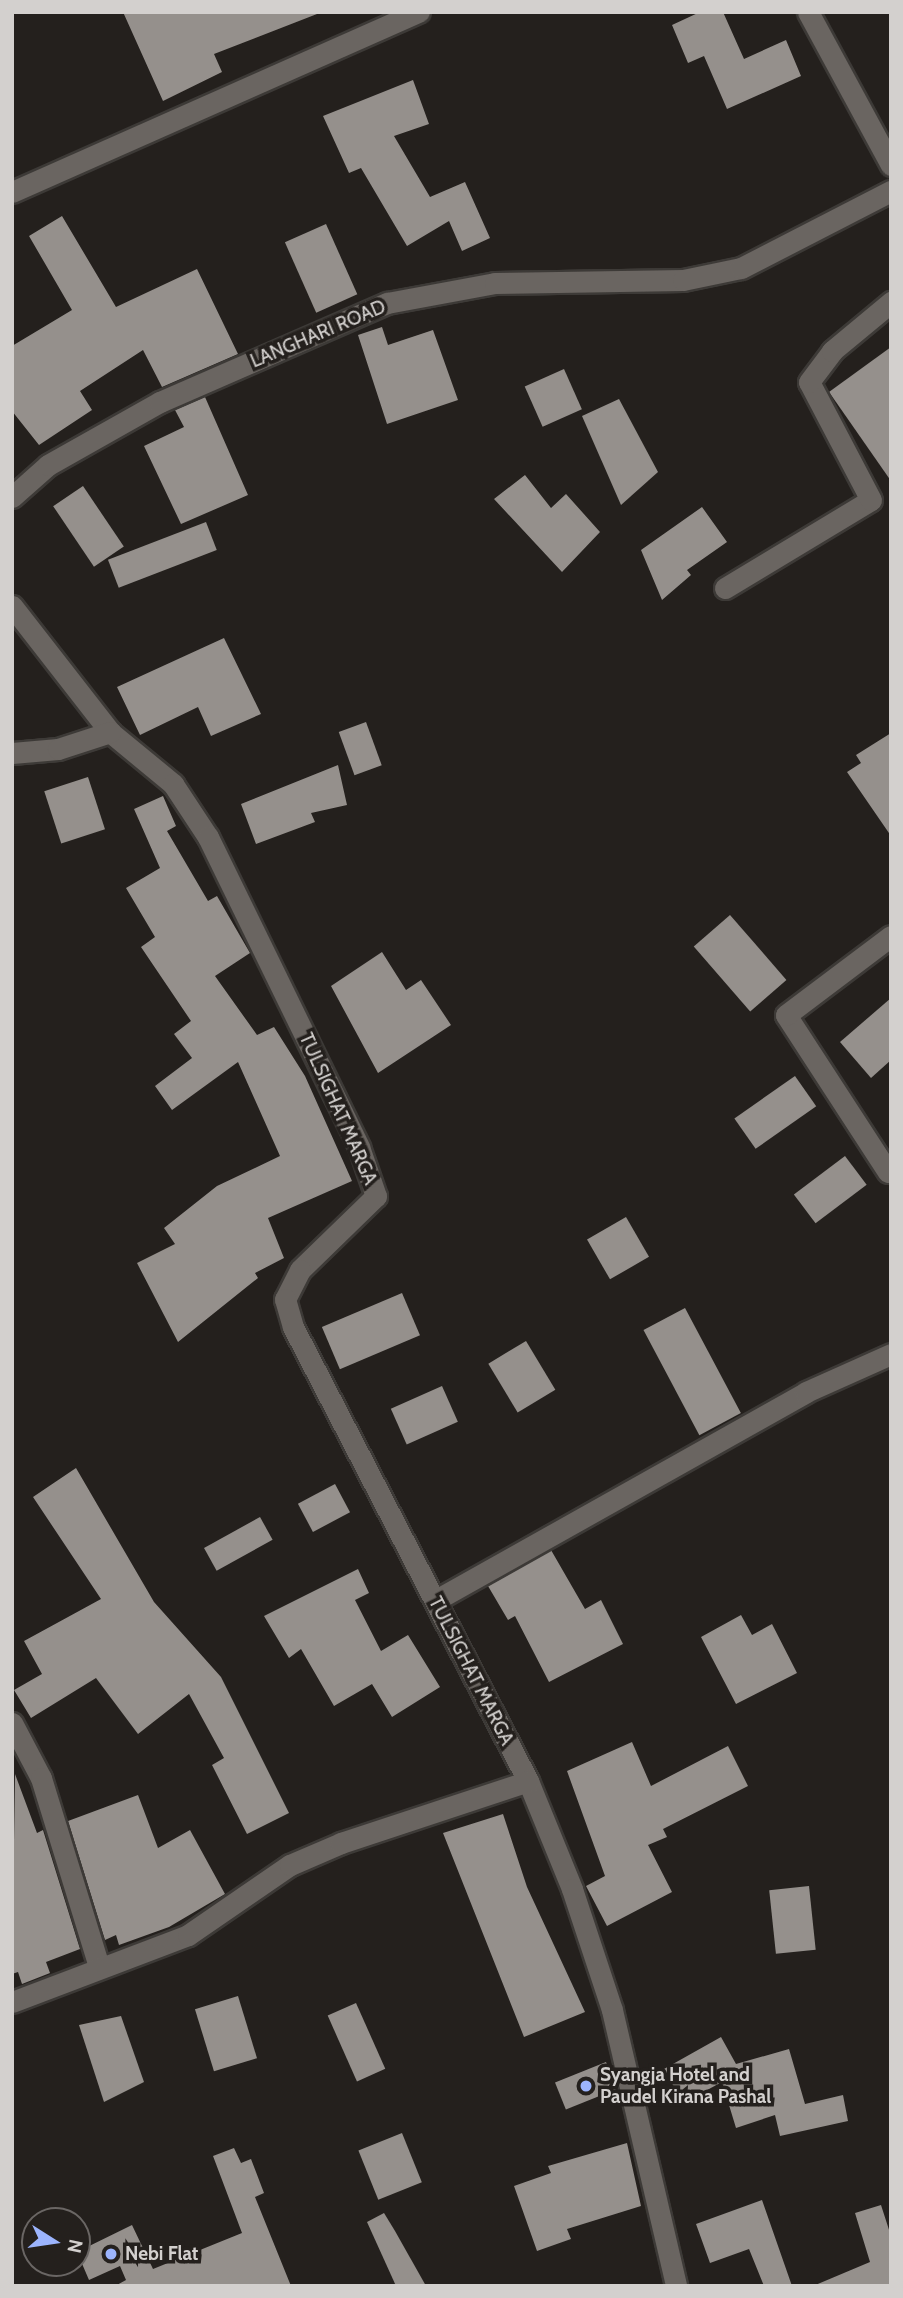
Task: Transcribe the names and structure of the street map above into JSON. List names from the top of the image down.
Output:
{
  "streets": {
    "street": ["LANGHARI ROAD", "TULSIGHAT MARGA"]
  },
  "places": ["Syangja Hotel and Paudel Kirana Pashal", "Nebi Flat"],
  "north": "right"
}
